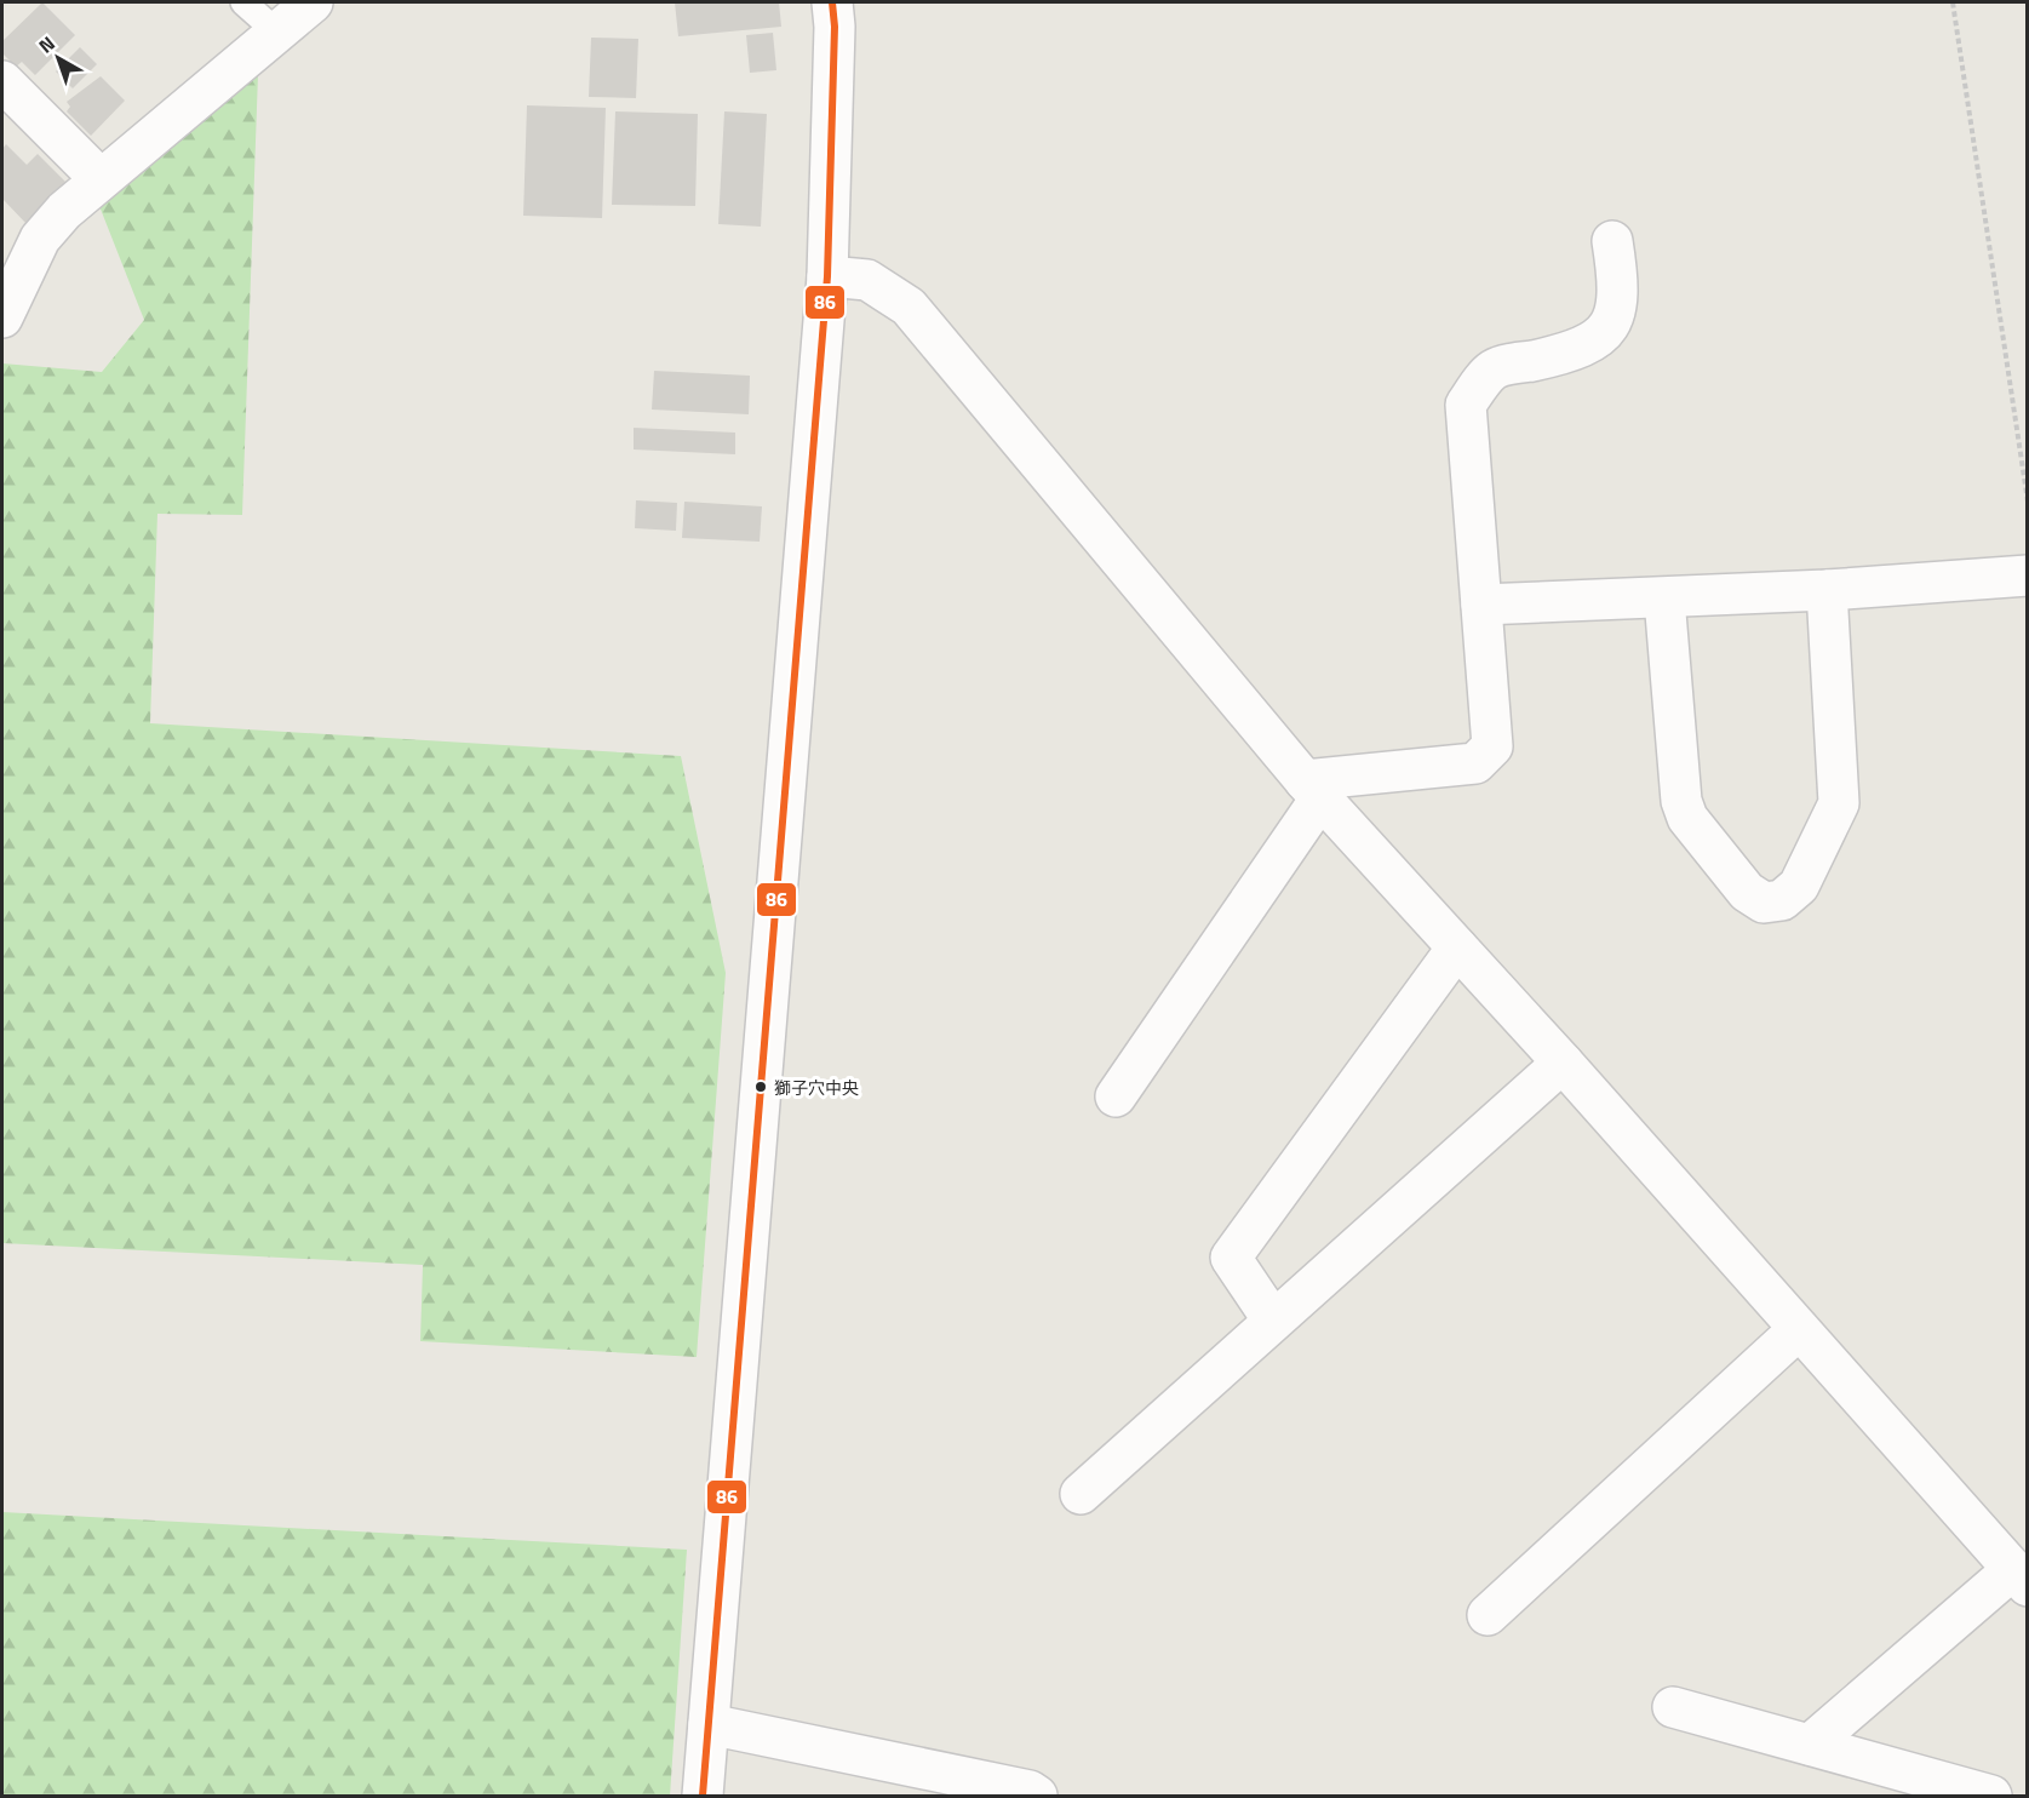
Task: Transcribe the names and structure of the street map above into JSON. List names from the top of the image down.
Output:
{
  "places": ["獅子穴中央"],
  "lines": ["transit line 86"],
  "north": "top left"
}
